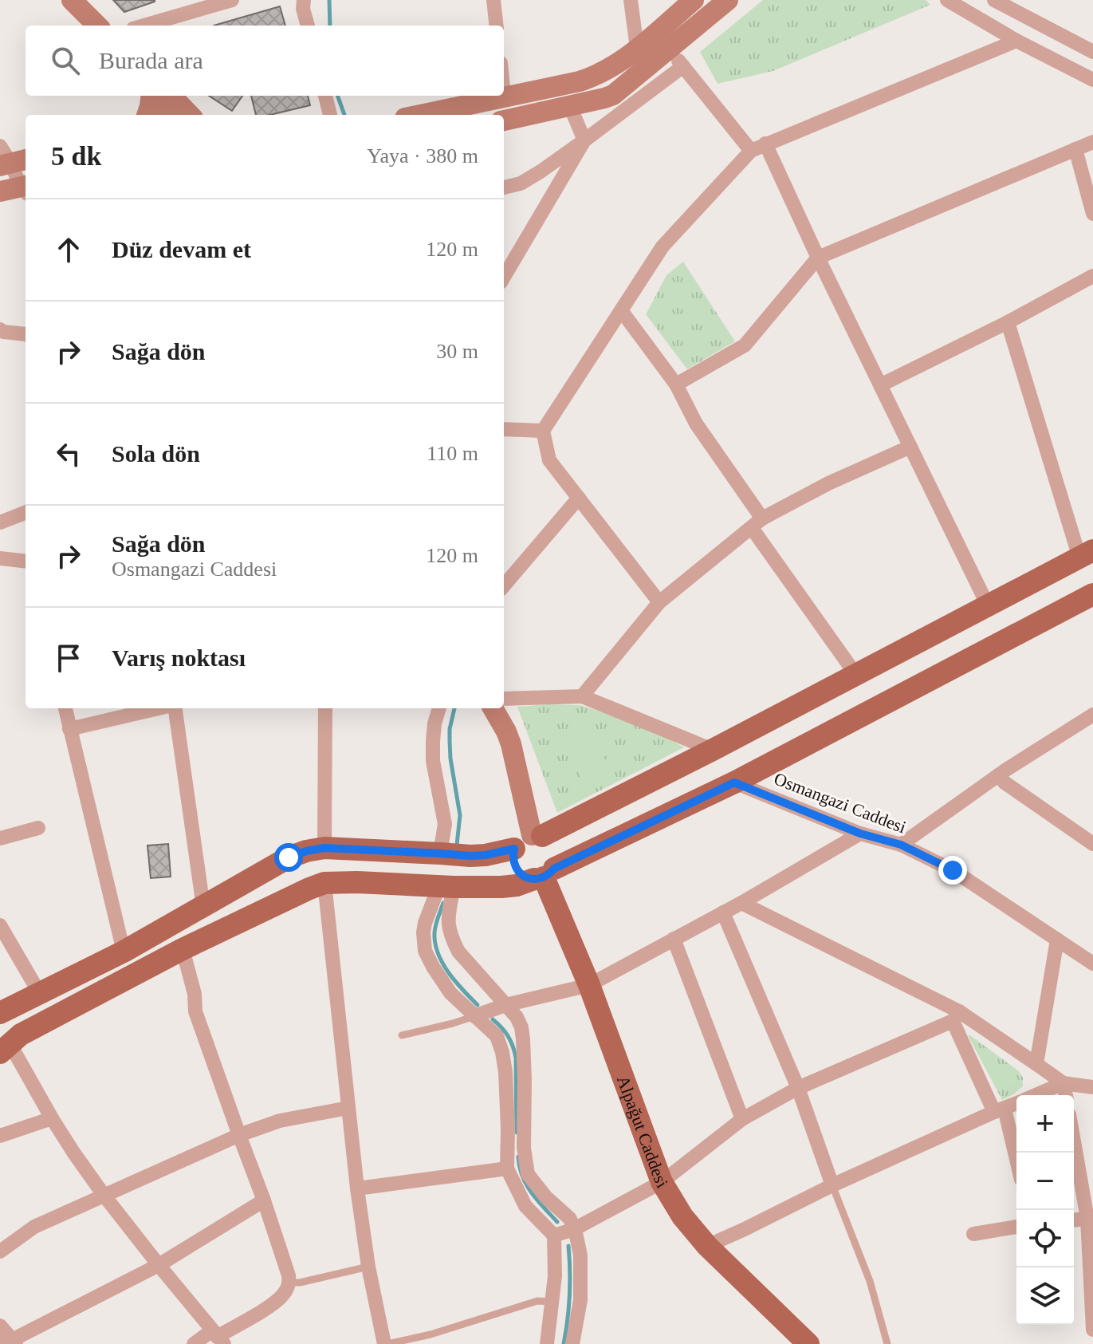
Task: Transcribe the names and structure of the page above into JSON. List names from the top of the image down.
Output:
{
  "streets": {
    "main road": ["Alpağut Caddesi"],
    "street": ["Osmangazi Caddesi"]
  },
  "page": {
    "search": "Burada ara",
    "heading": ["5 dk", "Yaya · 380 m"],
    "list": [
      ["Düz devam et", "120 m"],
      ["Sağa dön", "30 m"],
      ["Sola dön", "110 m"],
      ["Sağa dön", "Osmangazi Caddesi", "120 m"],
      "Varış noktası"
    ],
    "map_buttons": ["+", "−"]
  }
}
